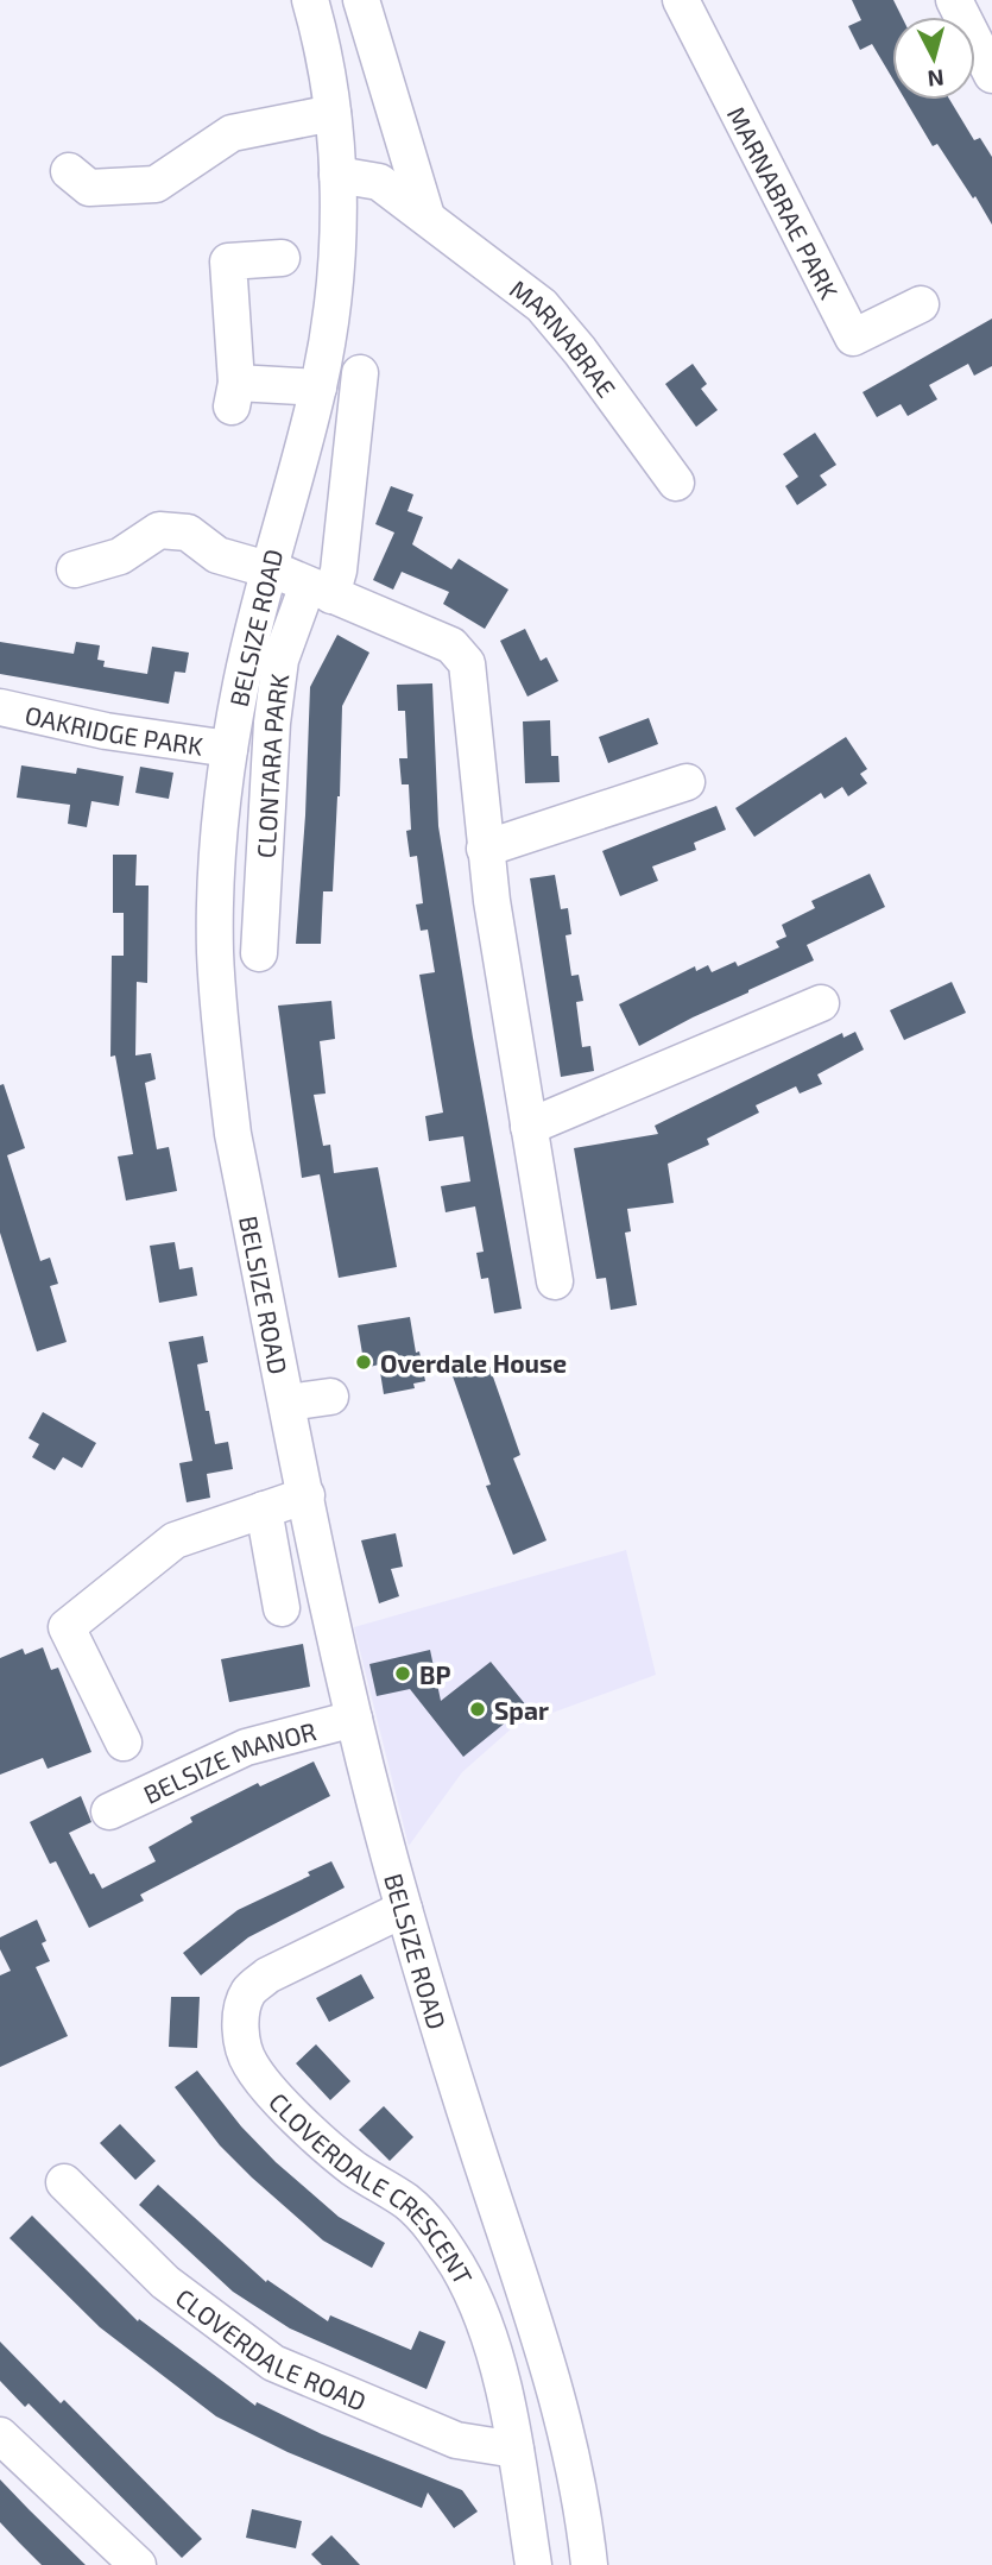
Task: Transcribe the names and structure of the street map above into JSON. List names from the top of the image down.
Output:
{
  "streets": {
    "street": [
      "MARNABRAE PARK",
      "MARNABRAE",
      "BELSIZE ROAD",
      "OAKRIDGE PARK",
      "CLONTARA PARK",
      "BELSIZE MANOR",
      "CLOVERDALE CRESCENT",
      "CLOVERDALE ROAD"
    ]
  },
  "crossings": [
    ["MARNABRAE", "BELSIZE ROAD"],
    ["BELSIZE ROAD", "OAKRIDGE PARK"],
    ["BELSIZE ROAD", "BELSIZE MANOR"],
    ["BELSIZE ROAD", "CLOVERDALE CRESCENT"],
    ["CLOVERDALE CRESCENT", "CLOVERDALE ROAD"]
  ],
  "places": ["Overdale House", "BP", "Spar"],
  "north": "bottom"
}
